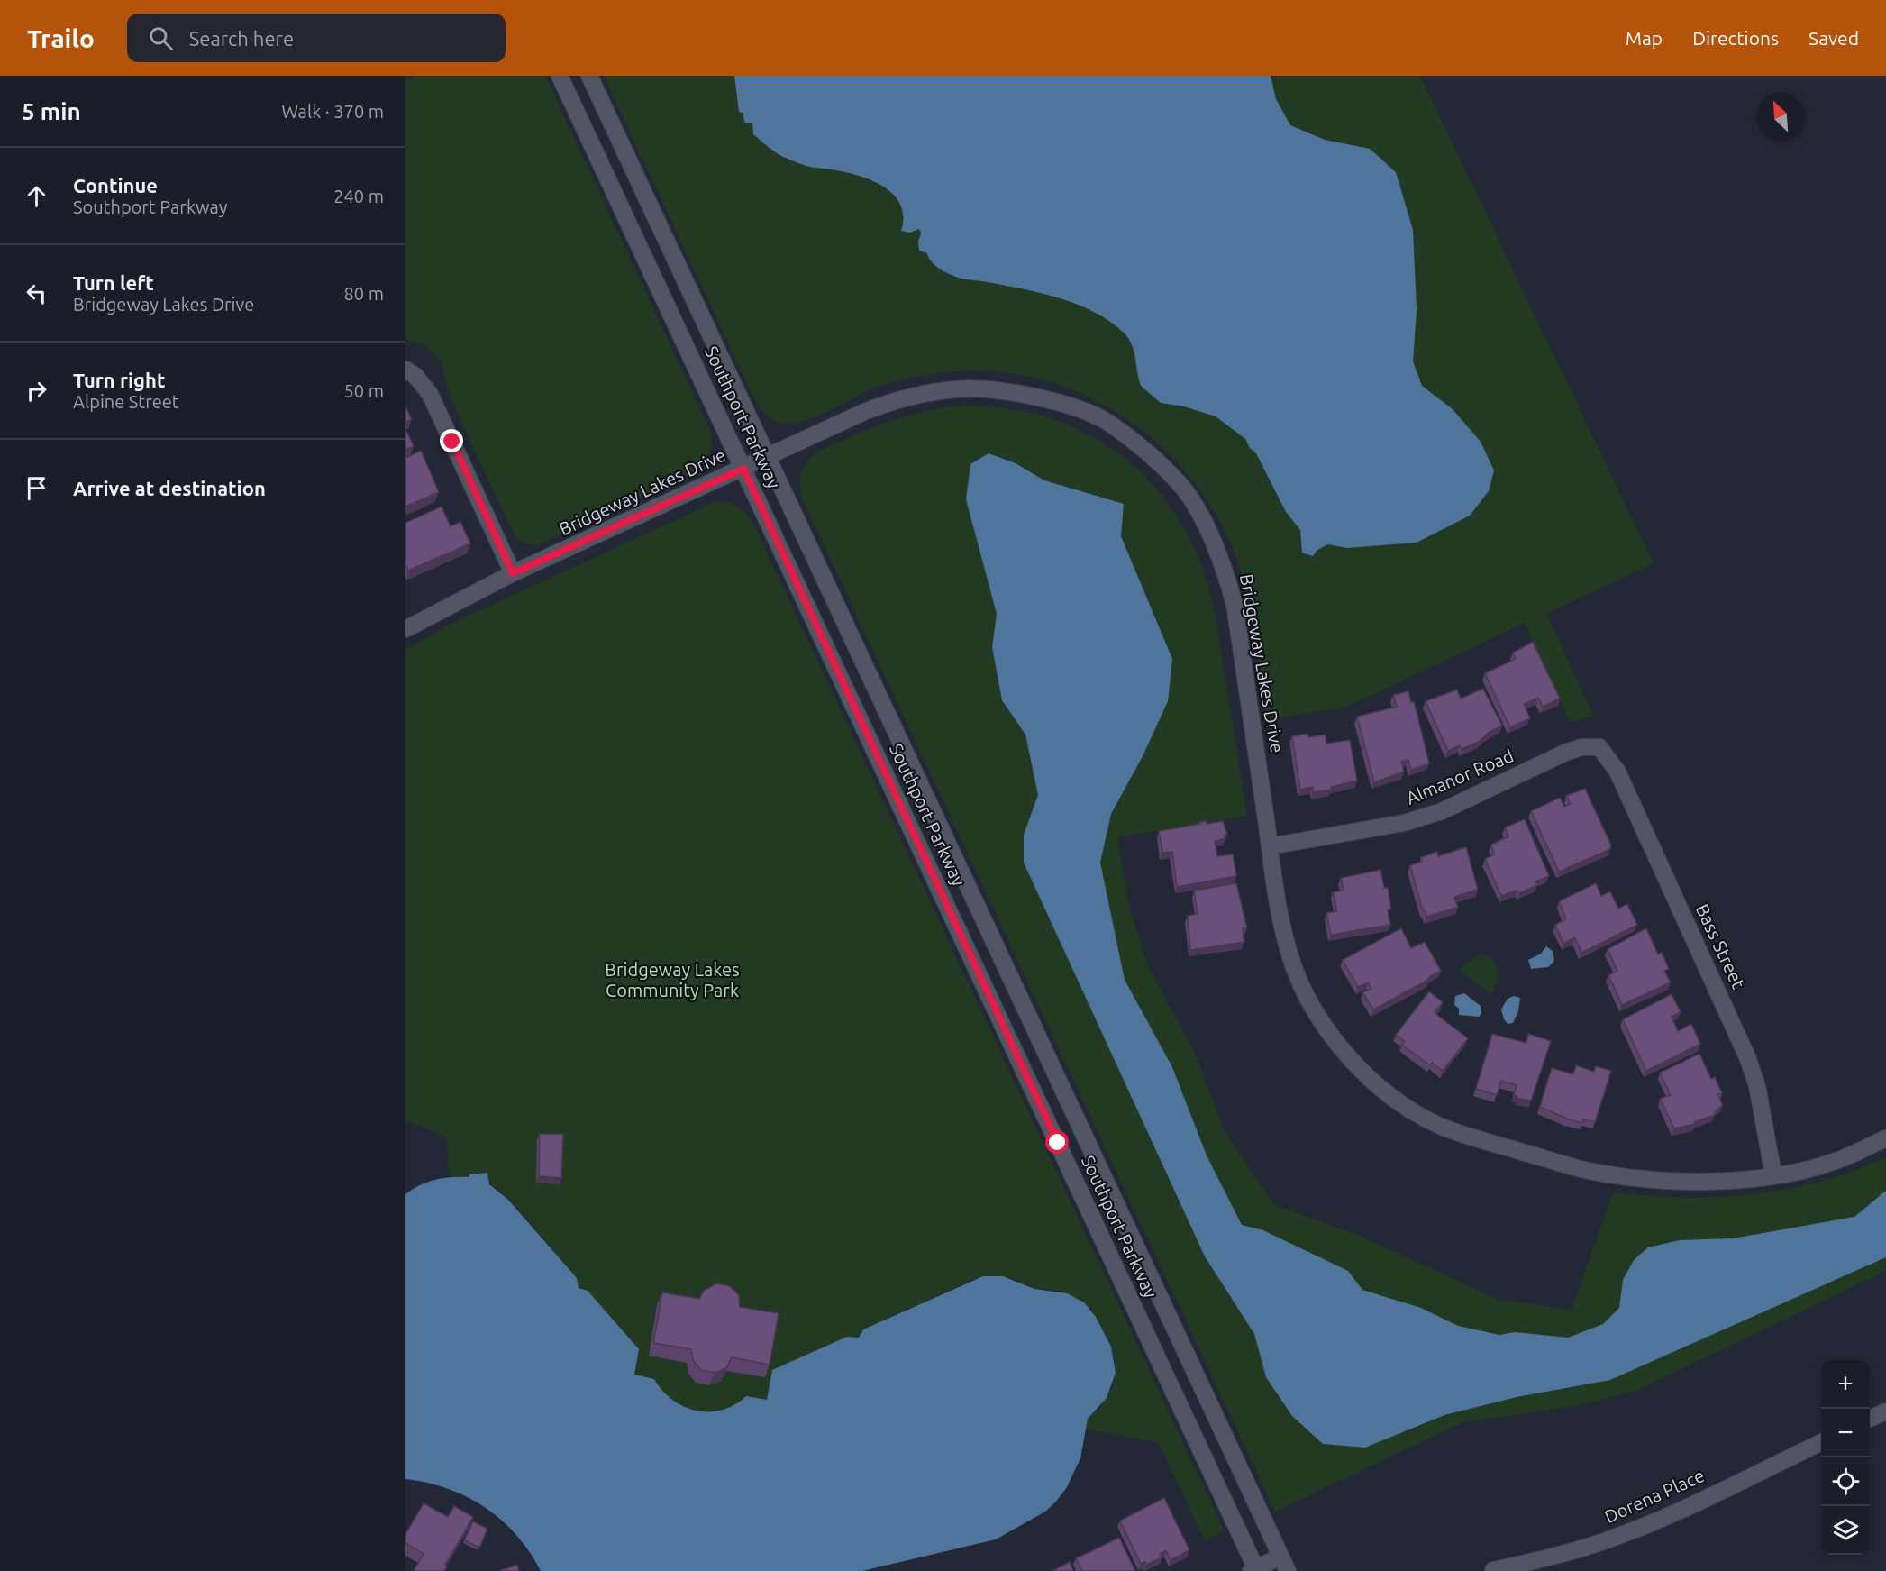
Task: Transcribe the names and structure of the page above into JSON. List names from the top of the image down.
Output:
{
  "streets": {
    "street": [
      "Southport Parkway",
      "Bridgeway Lakes Drive",
      "Almanor Road",
      "Bass Street",
      "Dorena Place"
    ]
  },
  "crossings": [
    ["Southport Parkway", "Bridgeway Lakes Drive"],
    ["Bridgeway Lakes Drive", "Almanor Road"],
    ["Bridgeway Lakes Drive", "Bass Street"],
    ["Almanor Road", "Bass Street"]
  ],
  "parks": ["Bridgeway Lakes Community Park"],
  "north": "top left",
  "page": {
    "header": "Trailo",
    "search": "Search here",
    "nav": ["Map", "Directions", "Saved"],
    "heading": ["5 min", "Walk · 370 m"],
    "list": [
      ["Continue", "Southport Parkway", "240 m"],
      ["Turn left", "Bridgeway Lakes Drive", "80 m"],
      ["Turn right", "Alpine Street", "50 m"],
      "Arrive at destination"
    ],
    "map_buttons": ["+", "−"]
  }
}
